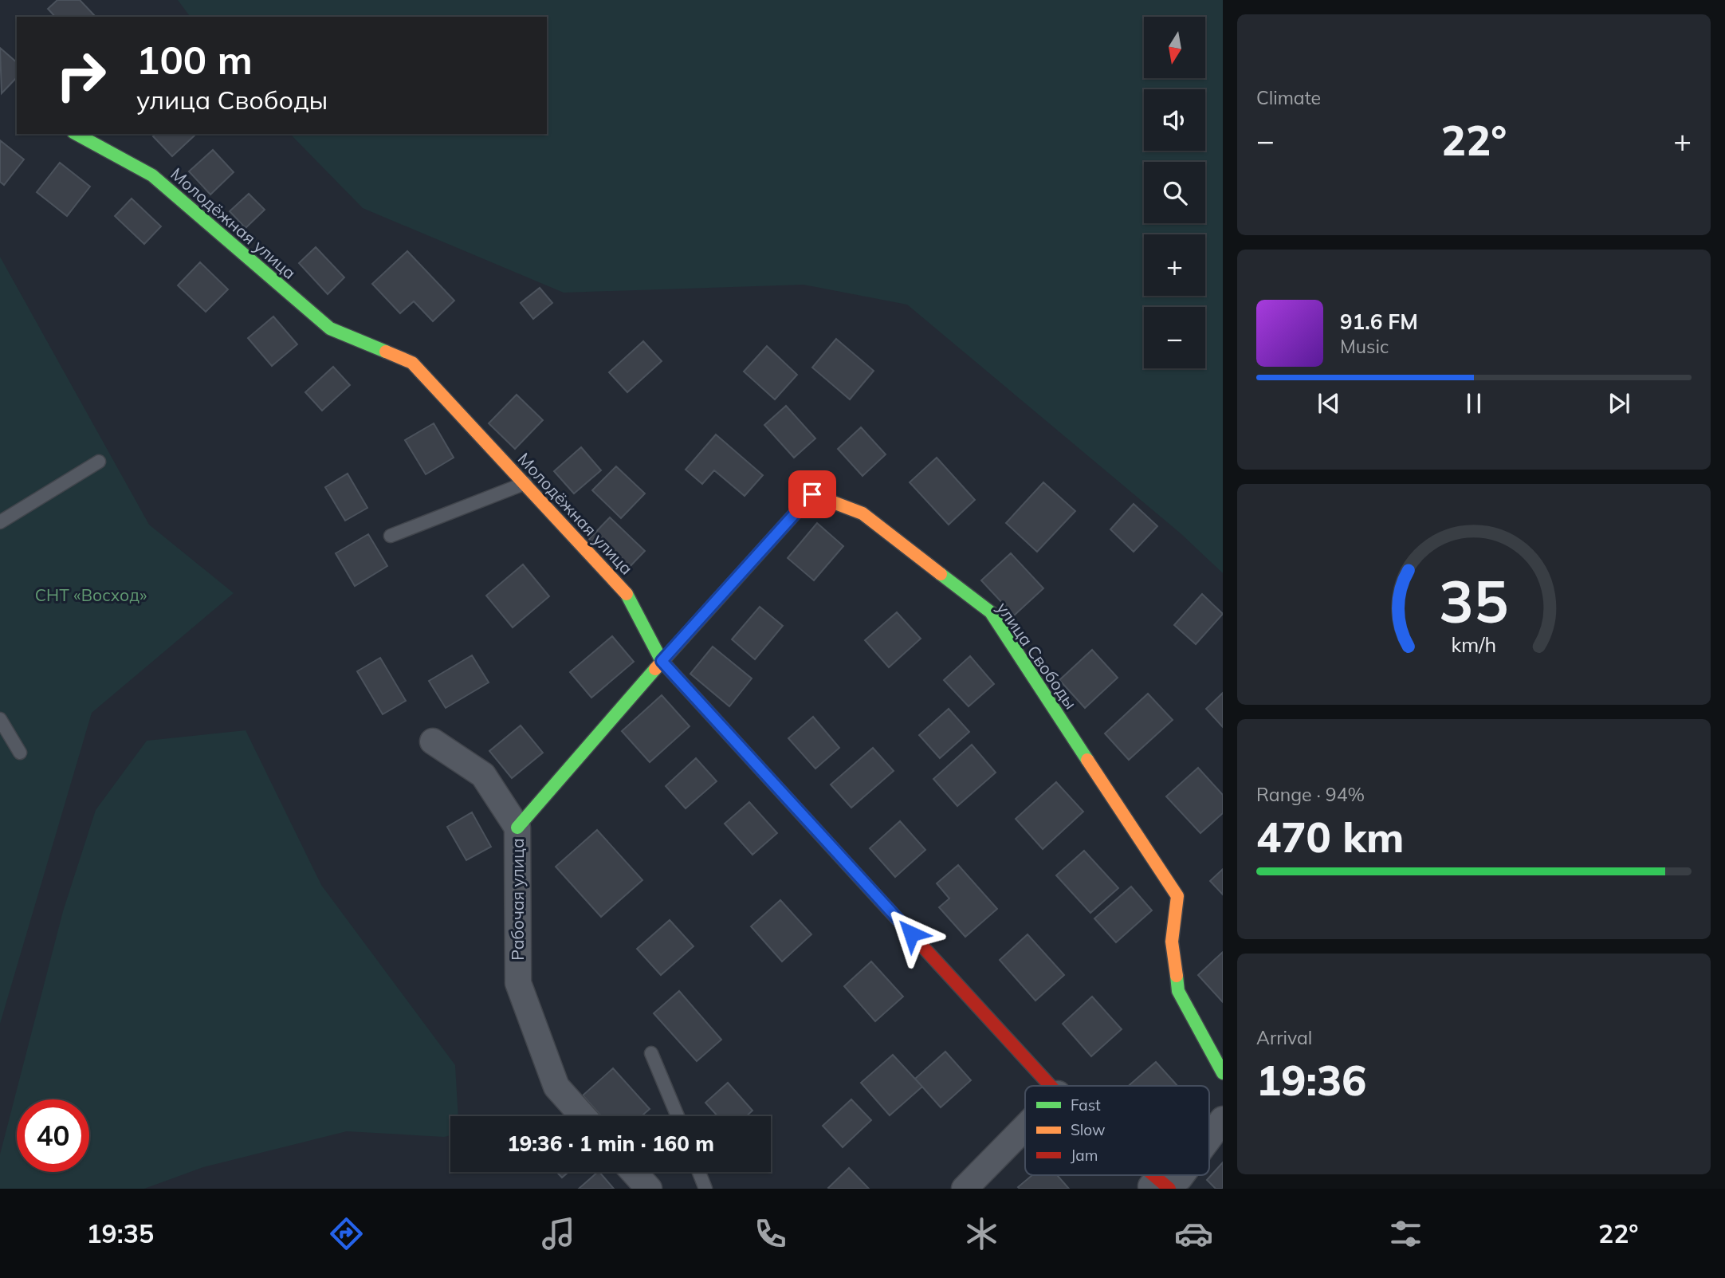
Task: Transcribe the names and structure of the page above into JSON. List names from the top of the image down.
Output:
{
  "streets": {
    "street": ["Молодёжная улица", "улица Свободы", "Рабочая улица"]
  },
  "crossings": [
    ["Молодёжная улица", "улица Свободы"]
  ],
  "parks": ["СНТ «Восход»"],
  "legend": ["Fast", "Slow", "Jam"],
  "north": "bottom",
  "page": {
    "tile": [
      "Climate",
      ["Range · 94%", "470 km"],
      ["Arrival", "19:36"]
    ],
    "map_buttons": ["+", "−"],
    "turn": ["100 m", "улица Свободы"],
    "heat": ["−", "22°", "+"],
    "song": ["91.6 FM", "Music"],
    "limit": "40",
    "trip": "19:36 · 1 min · 160 m",
    "tabs": ["19:35", "22°"],
    "gauge": ["35", "km/h"]
  }
}
